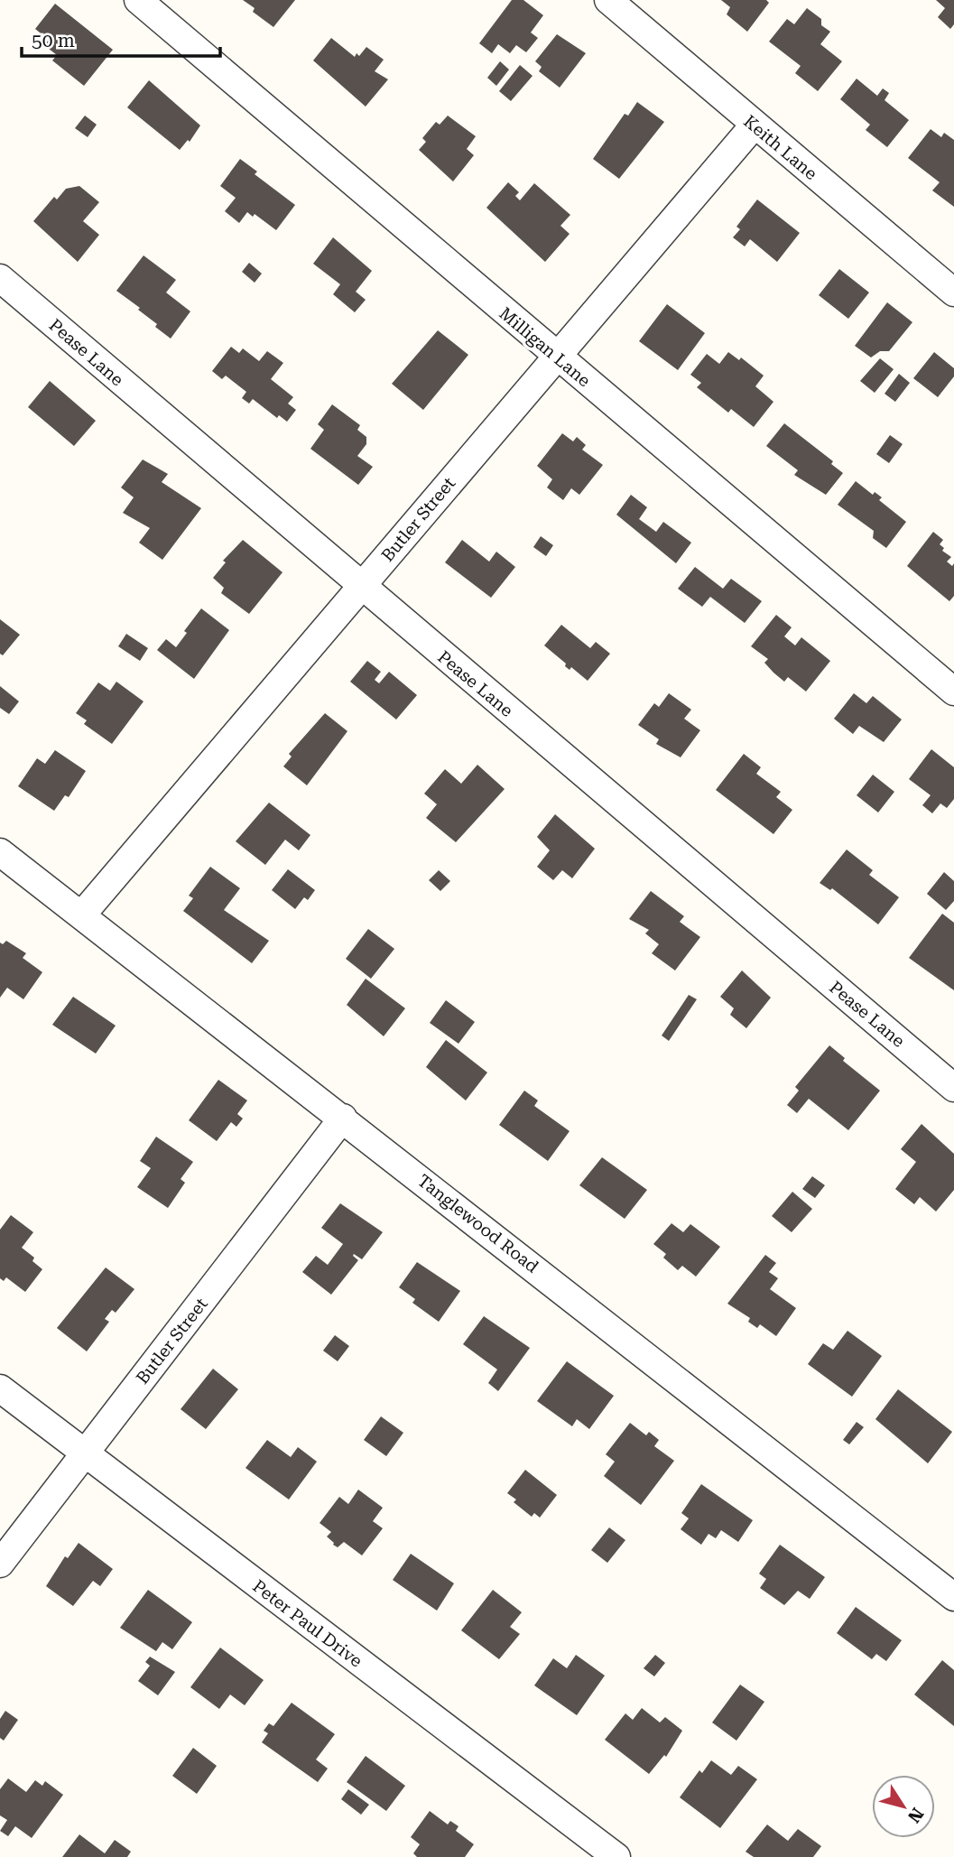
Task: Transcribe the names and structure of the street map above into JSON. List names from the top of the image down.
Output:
{
  "streets": {
    "street": [
      "Keith Lane",
      "Milligan Lane",
      "Pease Lane",
      "Butler Street",
      "Tanglewood Road",
      "Peter Paul Drive"
    ]
  },
  "crossings": [
    ["Keith Lane", "Butler Street"],
    ["Milligan Lane", "Butler Street"],
    ["Pease Lane", "Butler Street"],
    ["Butler Street", "Tanglewood Road"],
    ["Butler Street", "Peter Paul Drive"]
  ],
  "scale_bar": "50 m",
  "north": "bottom right"
}
